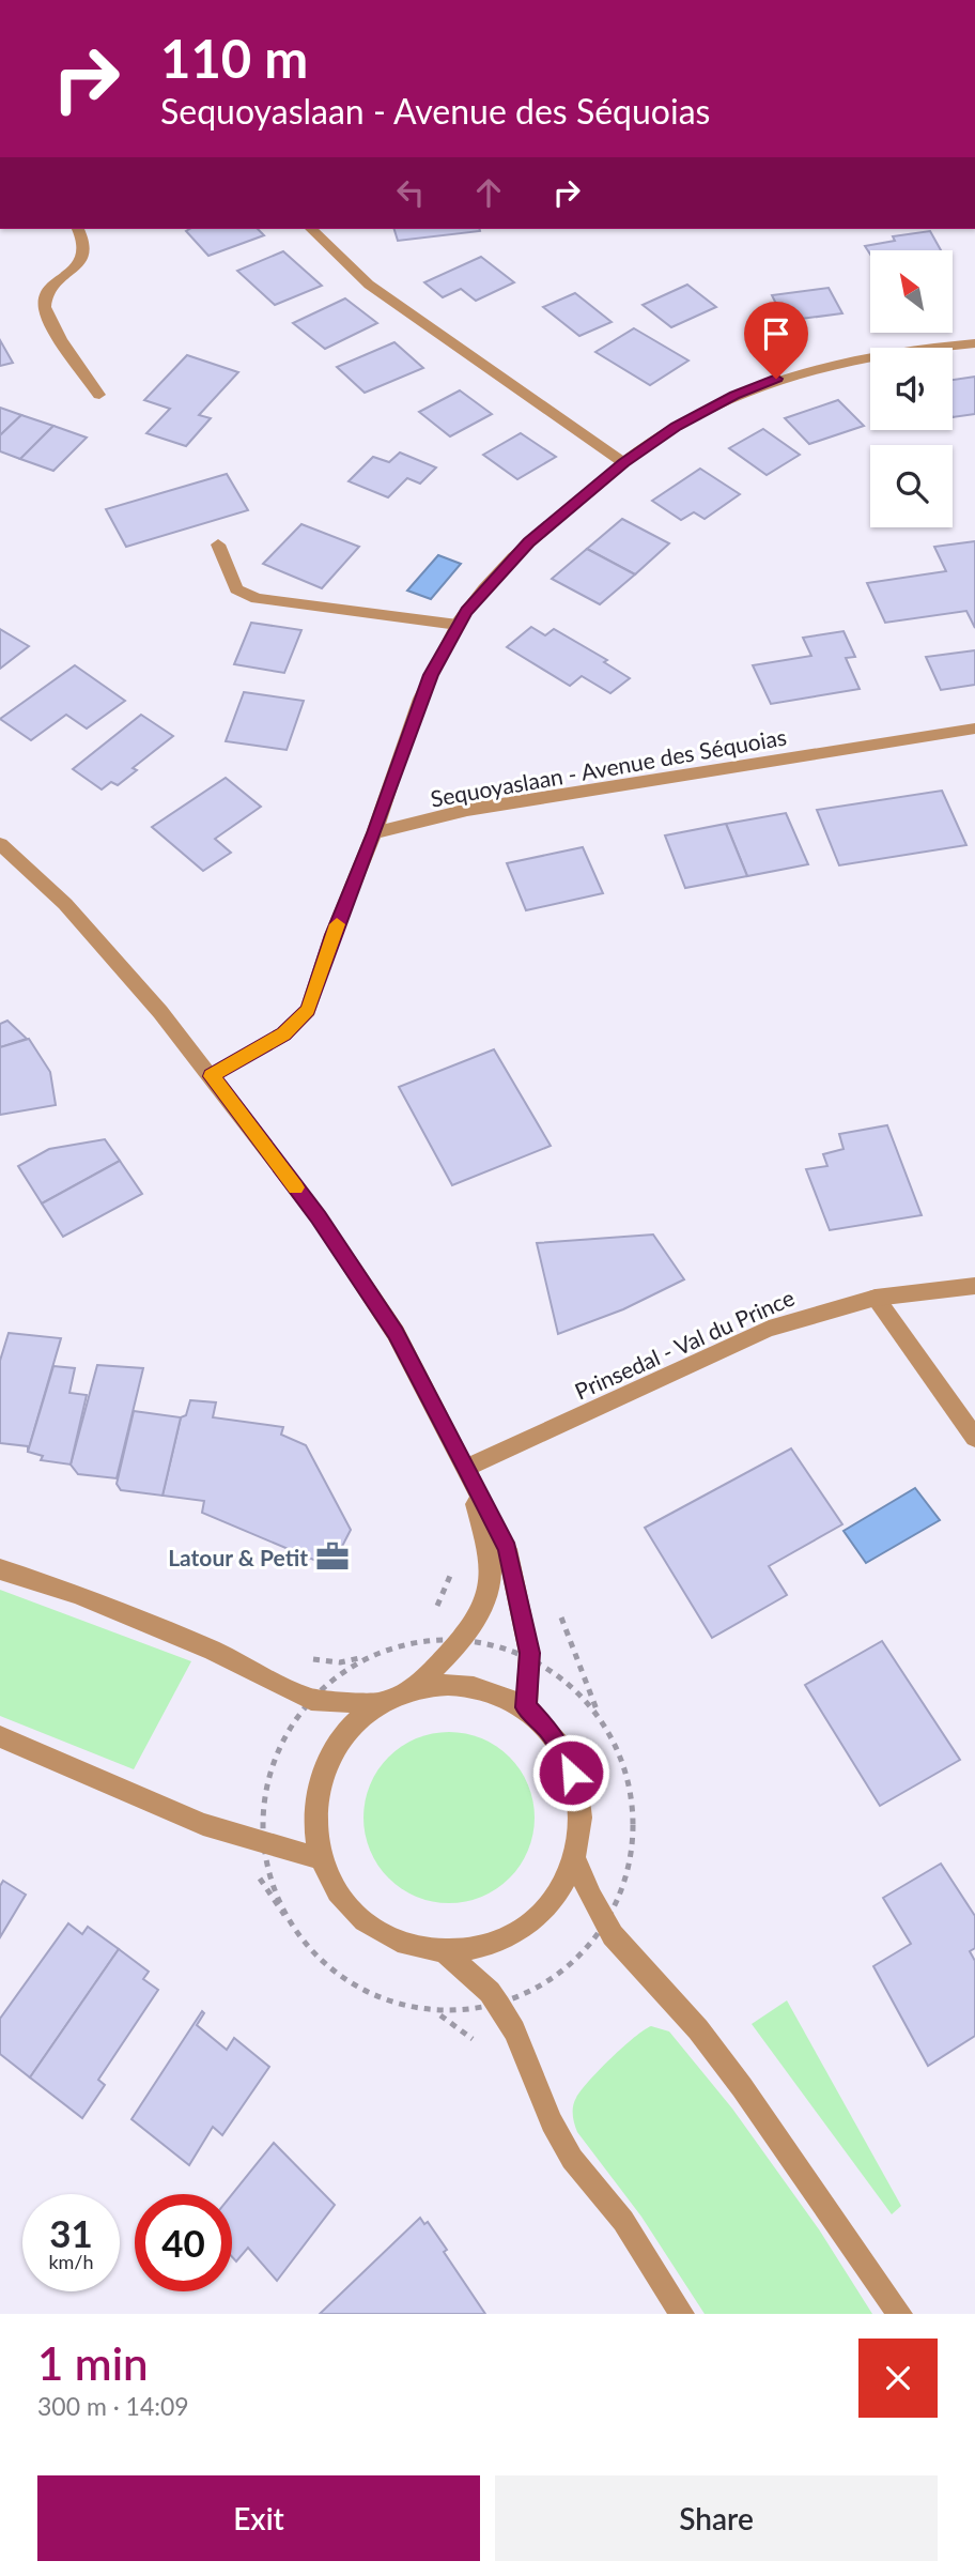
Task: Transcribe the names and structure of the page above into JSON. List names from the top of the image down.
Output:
{
  "streets": {
    "street": ["Sequoyaslaan - Avenue des Séquoias", "Prinsedal - Val du Prince"]
  },
  "places": {
    "office": ["Latour & Petit"]
  },
  "north": "top left",
  "page": {
    "turn": ["110 m", "Sequoyaslaan - Avenue des Séquoias"],
    "speed": "31 km/h",
    "limit": "40",
    "heading": ["1 min", "300 m · 14:09"],
    "buttons": ["Exit", "Share"]
  }
}
